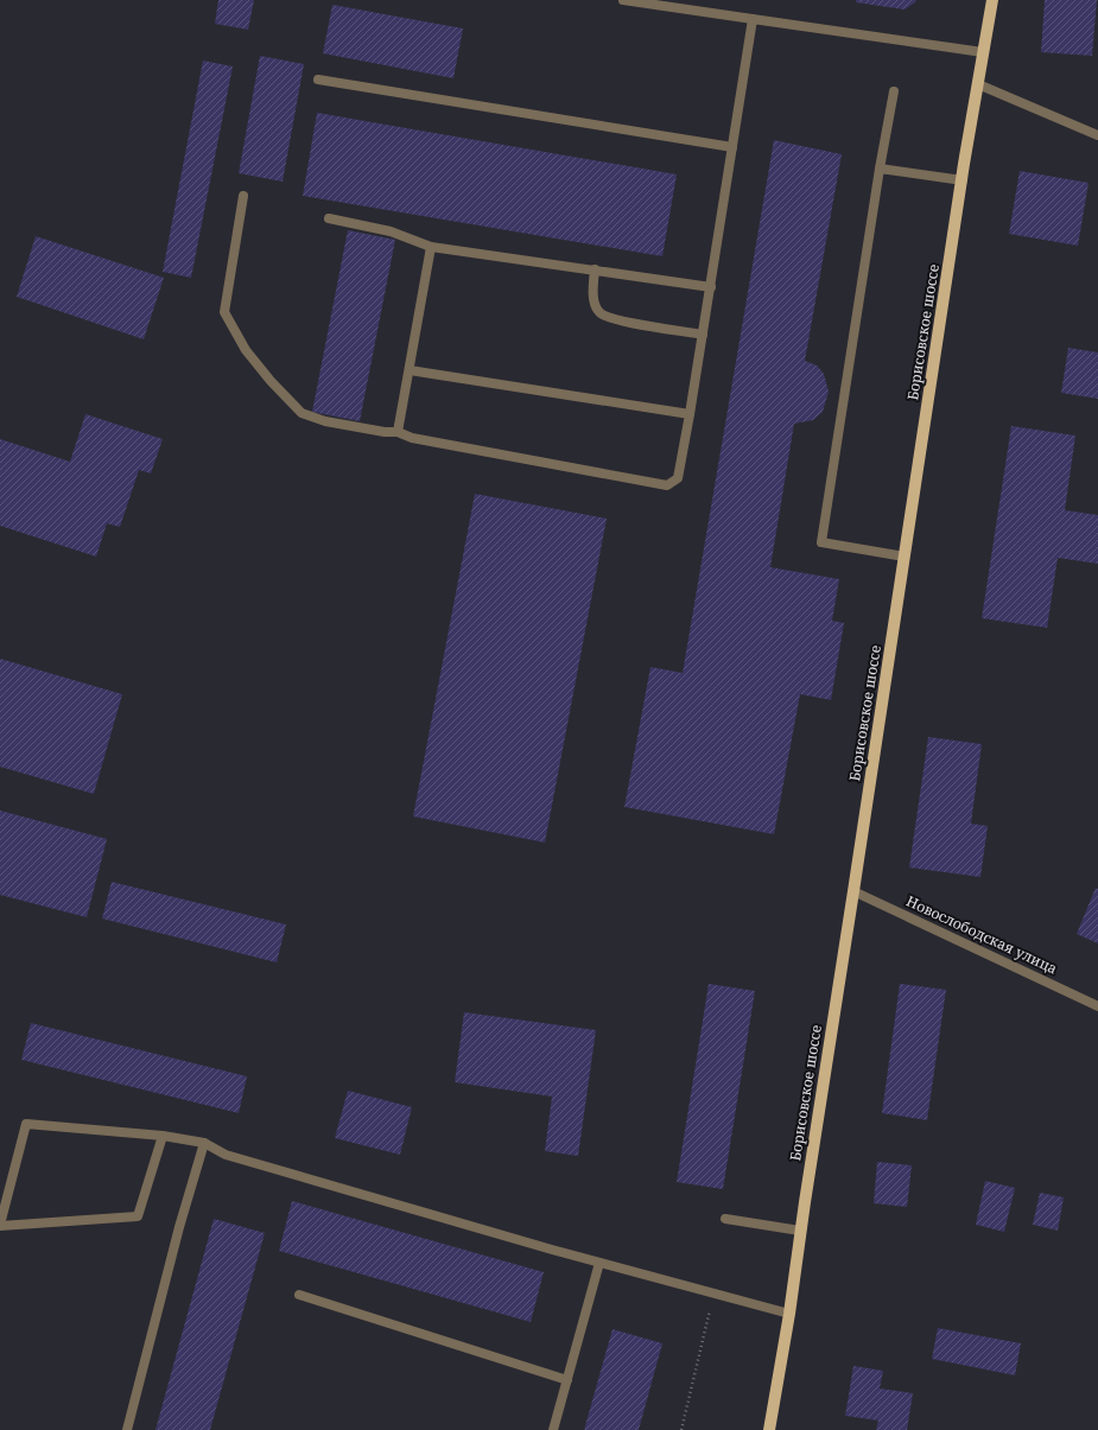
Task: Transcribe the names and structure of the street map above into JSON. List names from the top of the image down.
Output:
{
  "streets": {
    "main road": ["Борисовское шоссе"],
    "street": ["Новослободская улица"]
  },
  "crossings": [
    ["Борисовское шоссе", "Новослободская улица"]
  ]
}
